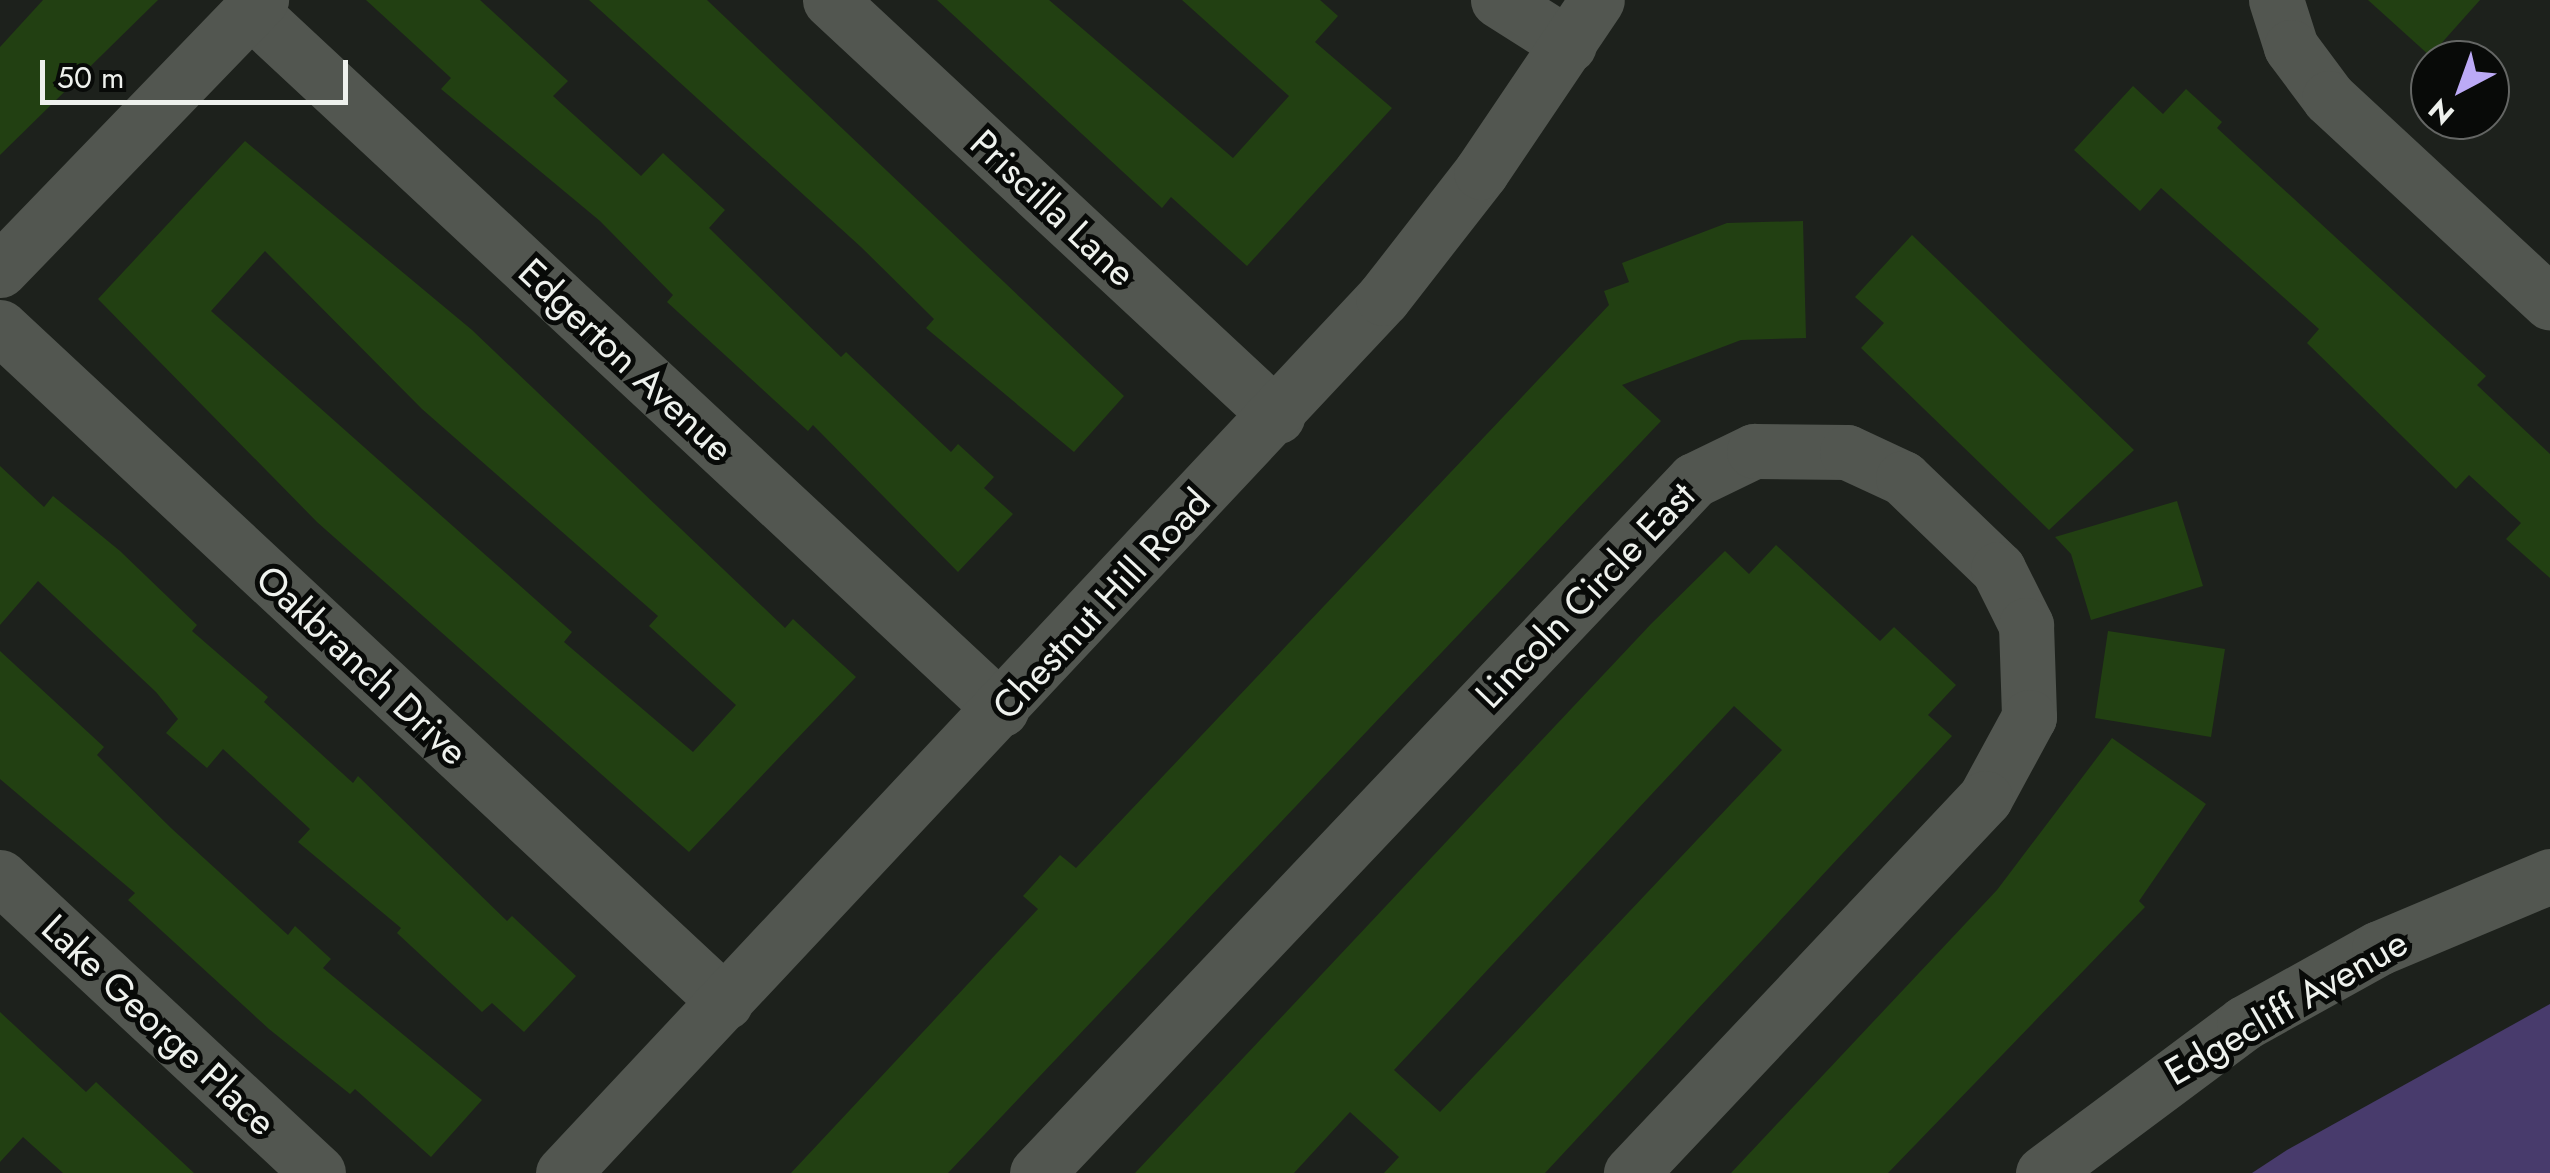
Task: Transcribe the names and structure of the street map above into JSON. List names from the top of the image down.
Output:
{
  "streets": {
    "street": [
      "Priscilla Lane",
      "Edgerton Avenue",
      "Lincoln Circle East",
      "Chestnut Hill Road",
      "Oakbranch Drive",
      "Edgecliff Avenue",
      "Lake George Place"
    ]
  },
  "crossings": [
    ["Priscilla Lane", "Chestnut Hill Road"],
    ["Edgerton Avenue", "Chestnut Hill Road"],
    ["Chestnut Hill Road", "Oakbranch Drive"]
  ],
  "scale_bar": "50 m",
  "north": "bottom left"
}
